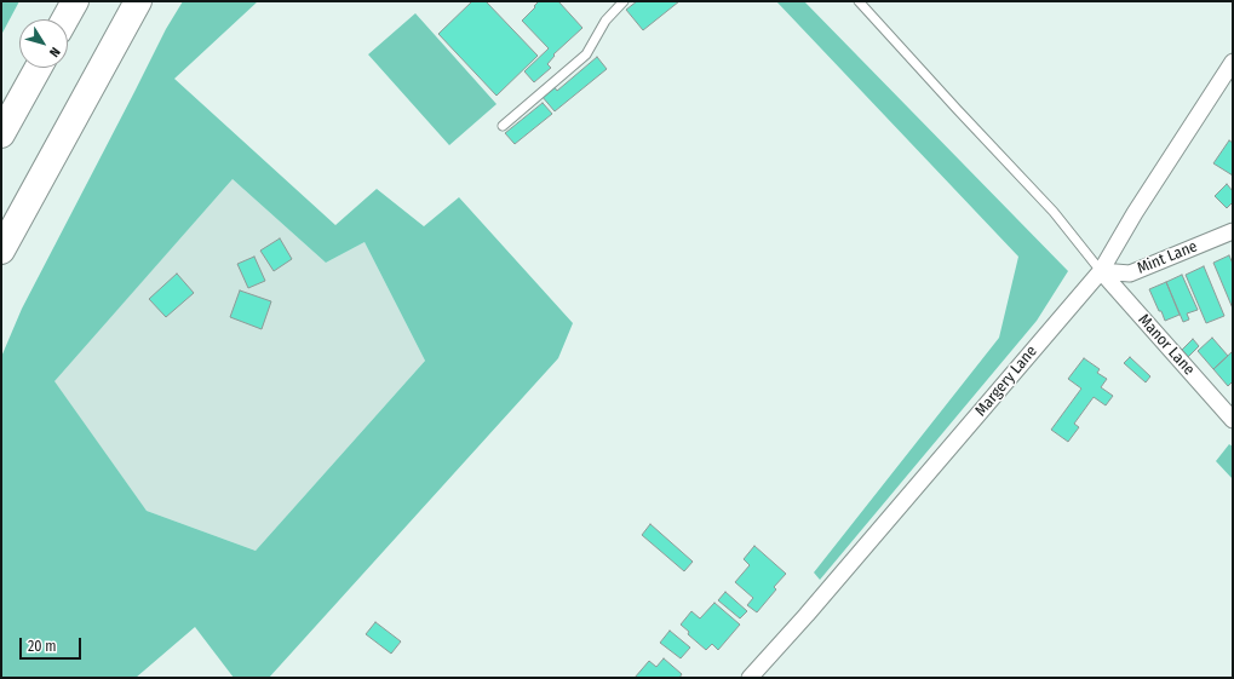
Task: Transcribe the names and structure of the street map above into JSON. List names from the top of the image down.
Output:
{
  "streets": {
    "street": ["Mint Lane", "Manor Lane", "Margery Lane"]
  },
  "crossings": [
    ["Mint Lane", "Manor Lane"],
    ["Mint Lane", "Margery Lane"],
    ["Manor Lane", "Margery Lane"]
  ],
  "scale_bar": "20 m",
  "north": "bottom right"
}
